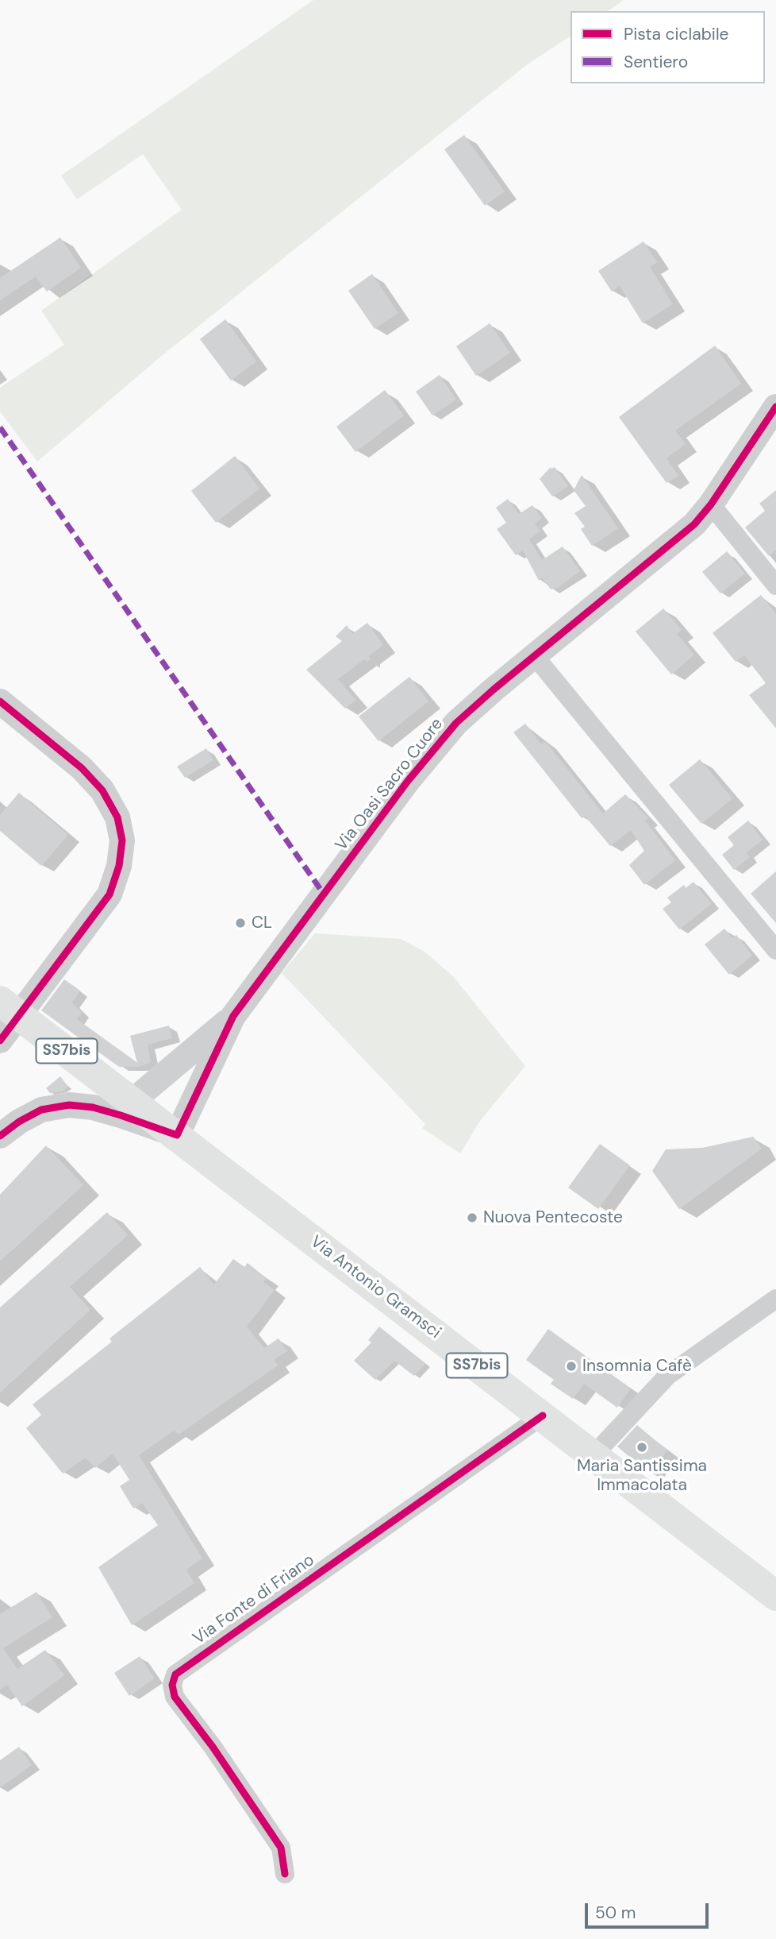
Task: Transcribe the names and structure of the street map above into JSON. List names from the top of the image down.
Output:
{
  "streets": {
    "main road": ["SS7bis", "Via Antonio Gramsci"],
    "street": ["Via Oasi Sacro Cuore", "Via Fonte di Friano"]
  },
  "crossings": [
    ["Via Oasi Sacro Cuore", "SS7bis"],
    ["Via Oasi Sacro Cuore", "Via Antonio Gramsci"],
    ["SS7bis", "Via Antonio Gramsci"],
    ["Via Antonio Gramsci", "Via Fonte di Friano"]
  ],
  "places": [
    "CL",
    "Nuova Pentecoste",
    "Insomnia Cafè",
    "Maria Santissima Immacolata"
  ],
  "legend": ["Pista ciclabile", "Sentiero"],
  "scale_bar": "50 m"
}
